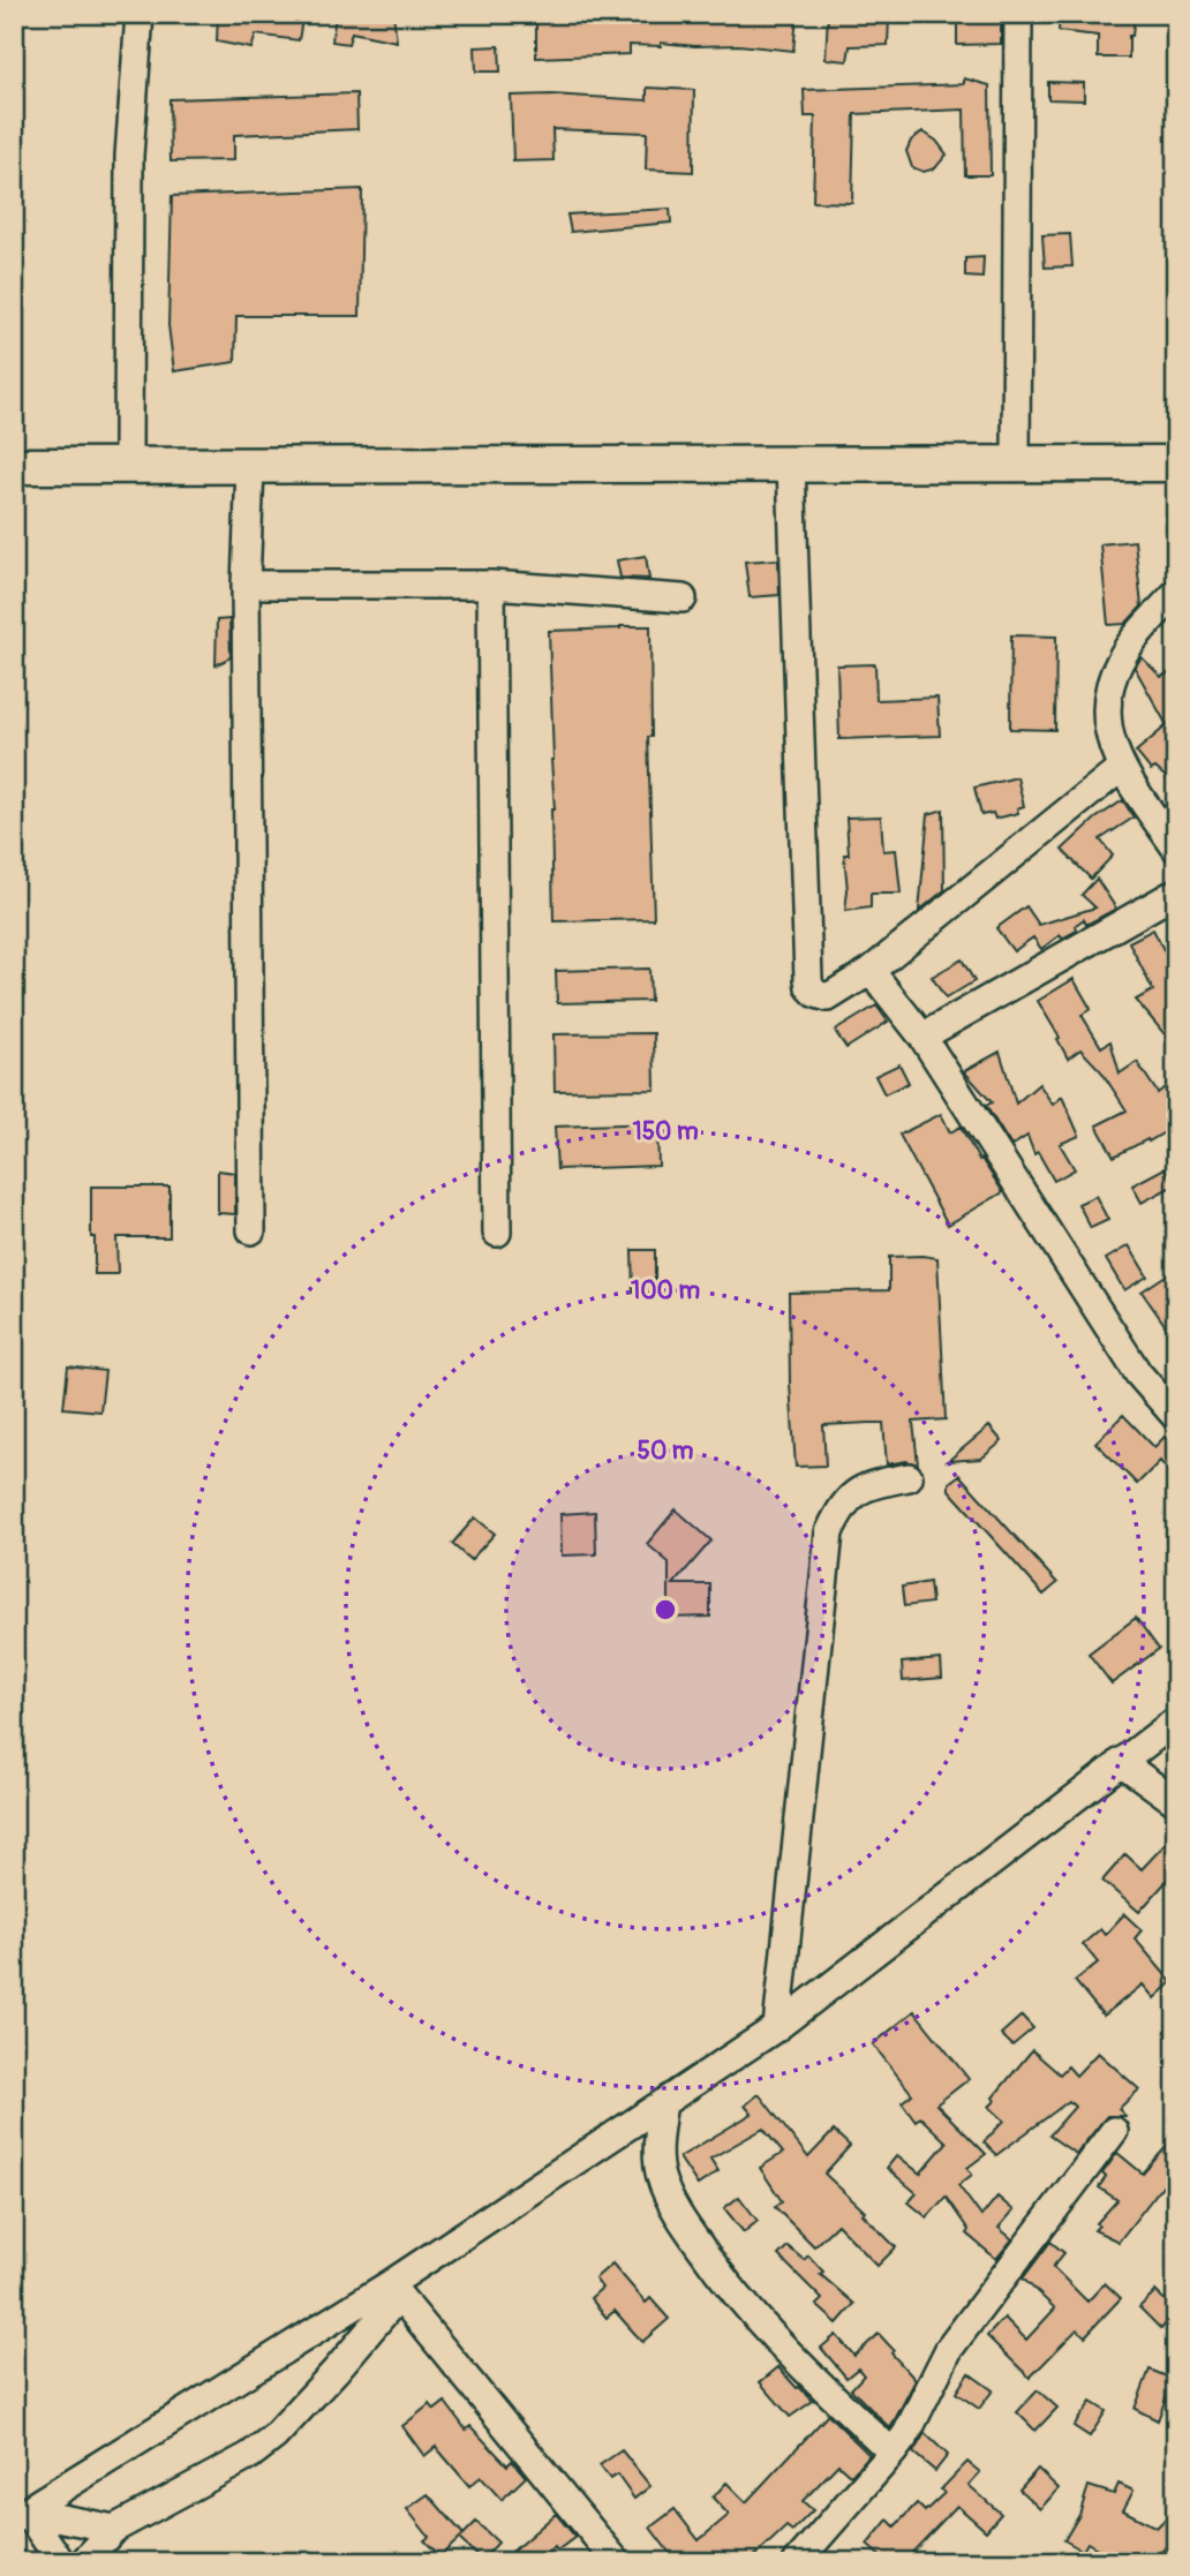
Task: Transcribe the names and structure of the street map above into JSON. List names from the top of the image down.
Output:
{
  "rings": ["150 m", "100 m", "50 m"]
}
